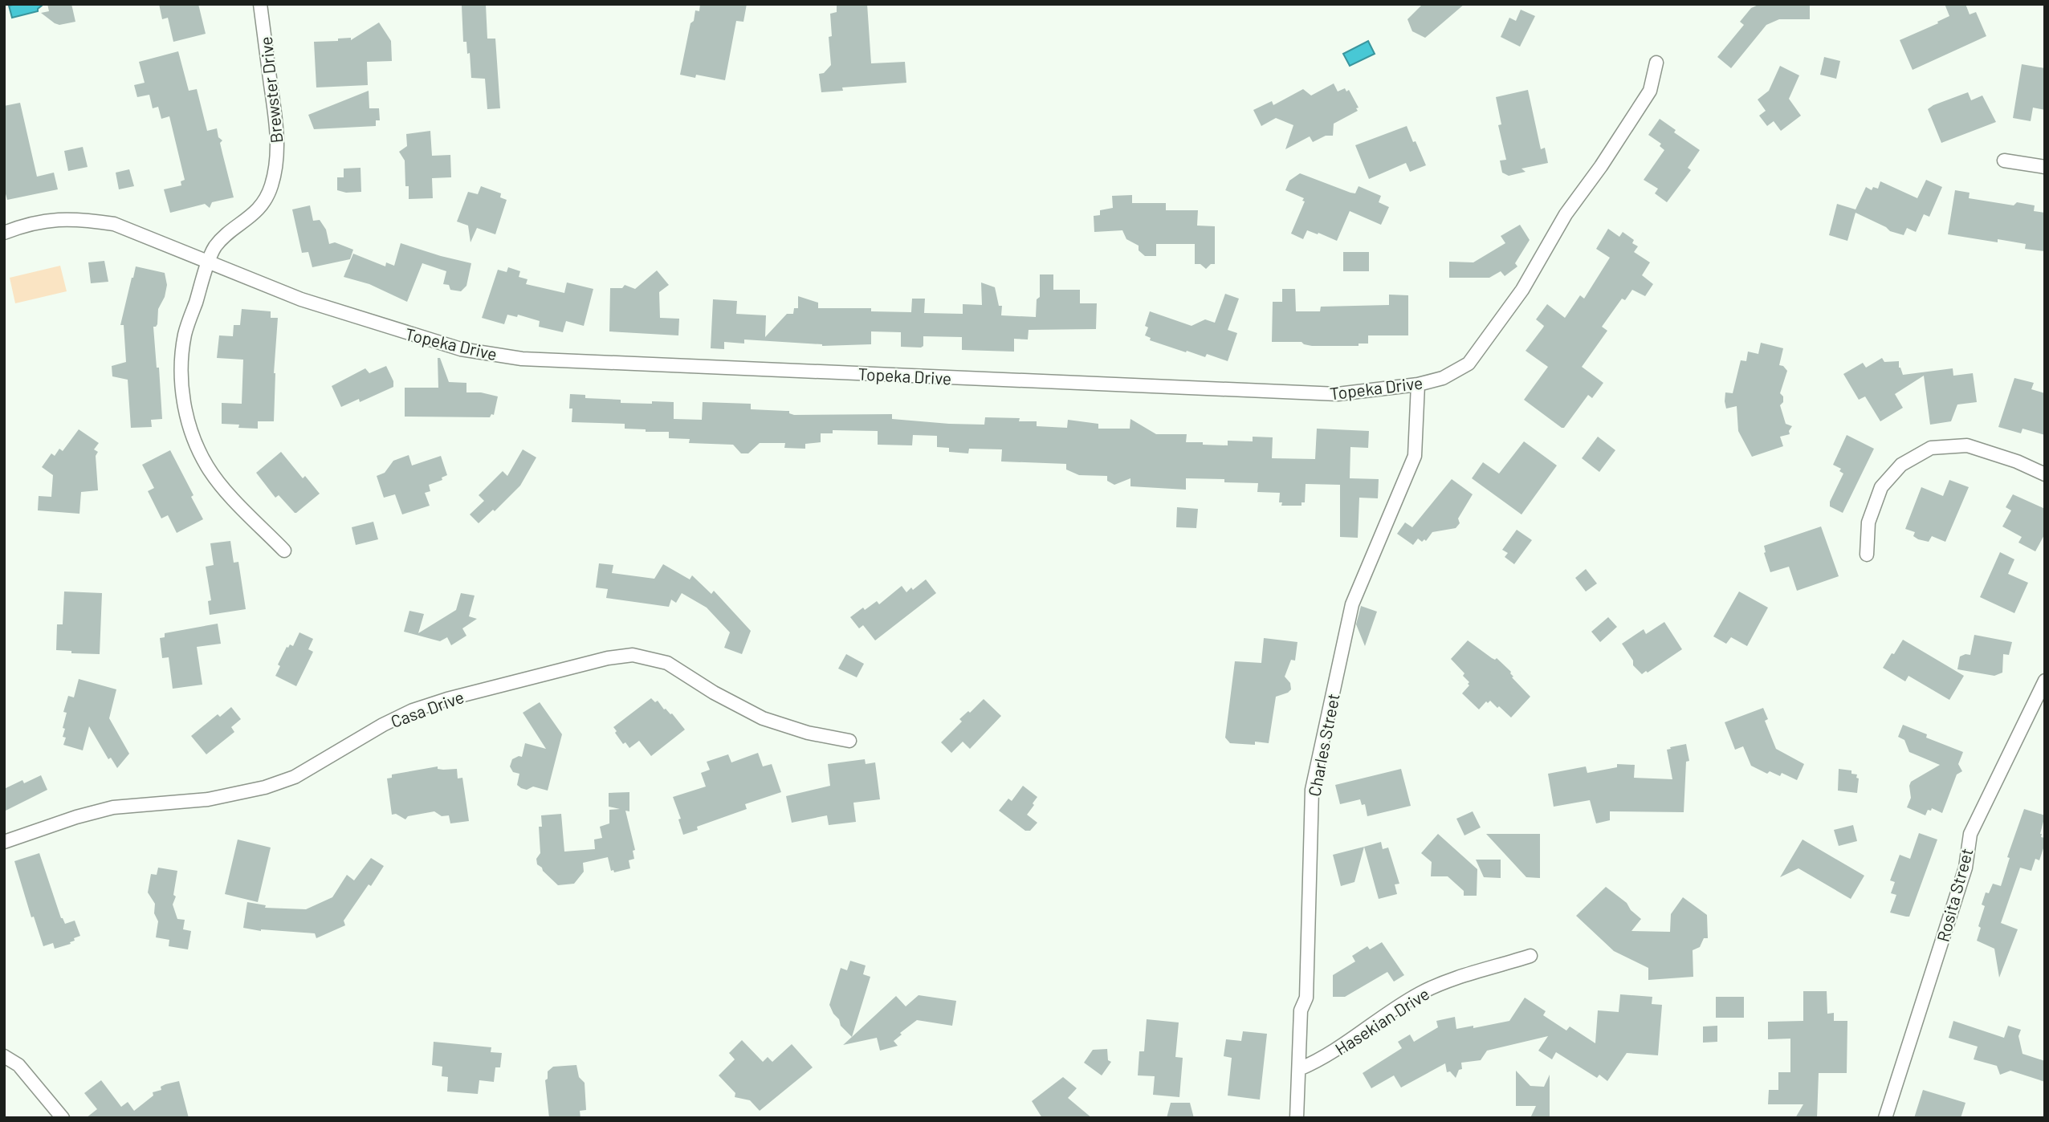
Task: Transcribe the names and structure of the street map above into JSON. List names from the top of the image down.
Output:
{
  "streets": {
    "street": [
      "Brewster Drive",
      "Topeka Drive",
      "Casa Drive",
      "Charles Street",
      "Rosita Street",
      "Hasekian Drive"
    ]
  },
  "crossings": [
    ["Brewster Drive", "Topeka Drive"],
    ["Topeka Drive", "Charles Street"],
    ["Charles Street", "Hasekian Drive"]
  ]
}
